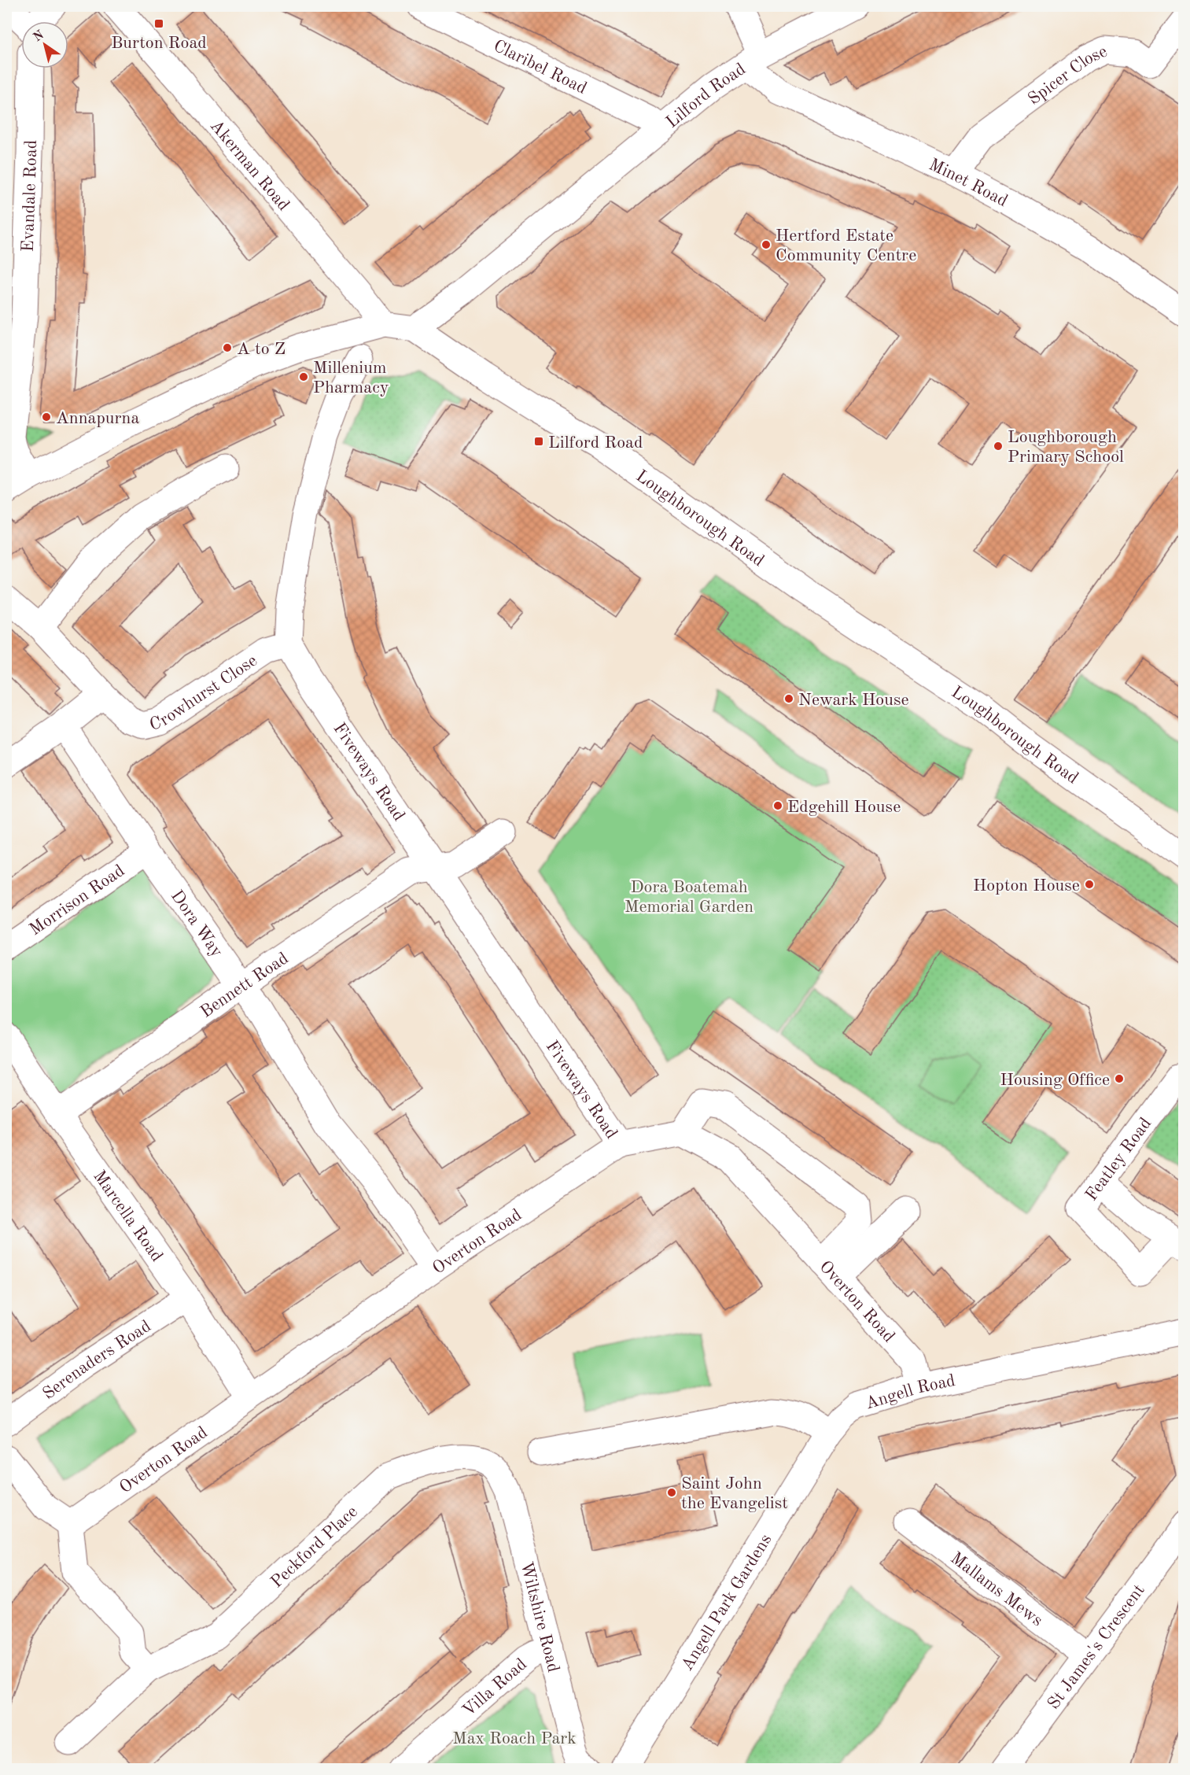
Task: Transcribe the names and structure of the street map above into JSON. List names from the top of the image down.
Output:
{
  "streets": {
    "street": [
      "Claribel Road",
      "Spicer Close",
      "Lilford Road",
      "Akerman Road",
      "Minet Road",
      "Evandale Road",
      "Loughborough Road",
      "Crowhurst Close",
      "Fiveways Road",
      "Morrison Road",
      "Dora Way",
      "Bennett Road",
      "Featley Road",
      "Marcella Road",
      "Overton Road",
      "Serenaders Road",
      "Angell Road",
      "Peckford Place",
      "Mallams Mews",
      "Angell Park Gardens",
      "Wiltshire Road",
      "St James's Crescent",
      "Villa Road"
    ]
  },
  "crossings": [
    ["Claribel Road", "Lilford Road"],
    ["Spicer Close", "Minet Road"],
    ["Lilford Road", "Minet Road"],
    ["Lilford Road", "Loughborough Road"],
    ["Akerman Road", "Loughborough Road"],
    ["Evandale Road", "Loughborough Road"],
    ["Crowhurst Close", "Fiveways Road"],
    ["Fiveways Road", "Bennett Road"],
    ["Fiveways Road", "Overton Road"],
    ["Morrison Road", "Dora Way"],
    ["Dora Way", "Bennett Road"],
    ["Dora Way", "Overton Road"],
    ["Bennett Road", "Marcella Road"],
    ["Marcella Road", "Overton Road"],
    ["Marcella Road", "Serenaders Road"],
    ["Overton Road", "Angell Road"],
    ["Angell Road", "Angell Park Gardens"],
    ["Peckford Place", "Wiltshire Road"],
    ["Mallams Mews", "St James's Crescent"],
    ["Wiltshire Road", "Villa Road"]
  ],
  "parks": ["Dora Boatemah Memorial Garden", "Max Roach Park"],
  "places": {
    "transit": ["Burton Road", "Lilford Road"],
    "other": [
      "Hertford Estate Community Centre",
      "A to Z",
      "Millenium Pharmacy",
      "Annapurna",
      "Loughborough Primary School",
      "Newark House",
      "Edgehill House",
      "Hopton House",
      "Housing Office",
      "Saint John the Evangelist"
    ]
  },
  "north": "top left"
}
